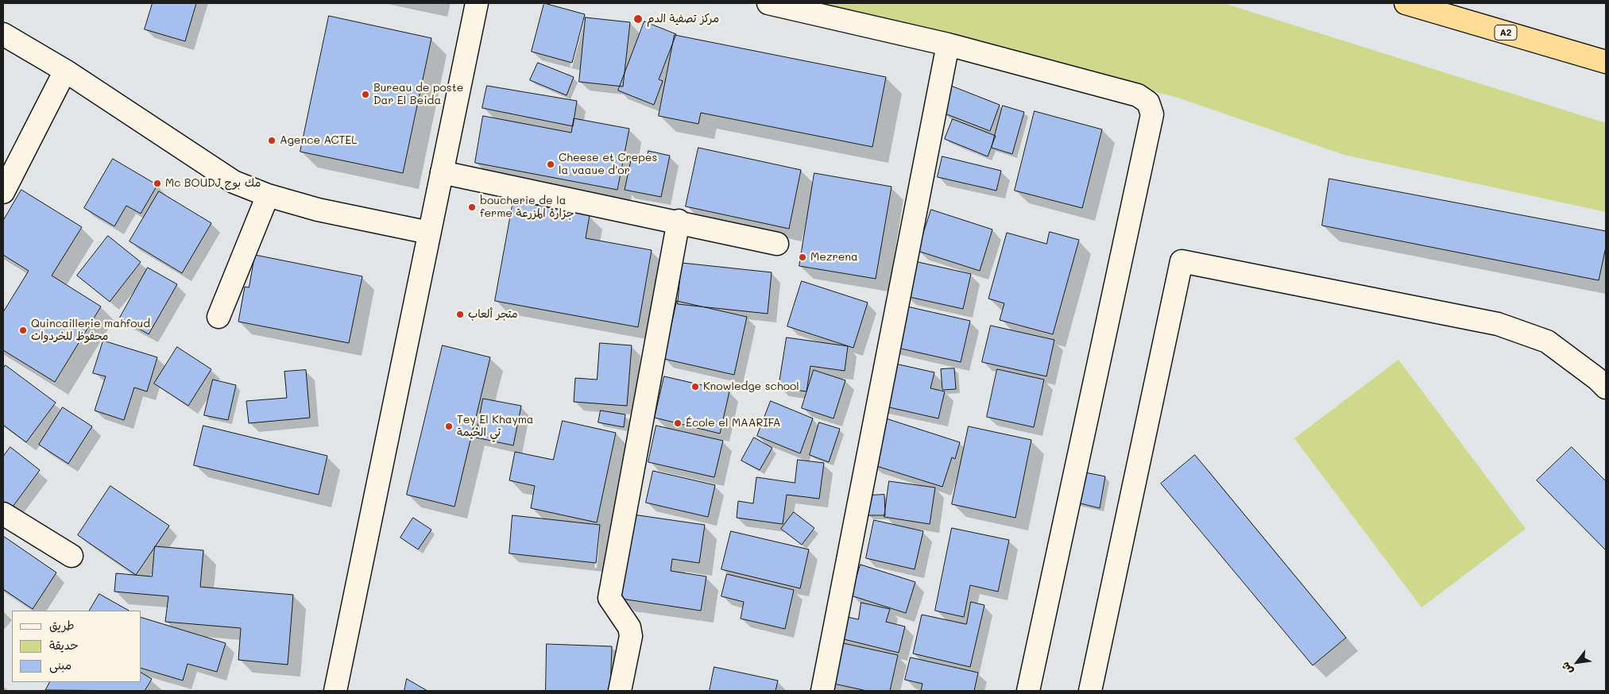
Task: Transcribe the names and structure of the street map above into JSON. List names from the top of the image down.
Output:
{
  "streets": {
    "highway": ["A2"]
  },
  "places": [
    "مركز تصفية الدم",
    "Bureau de poste Dar El Beida",
    "Agence ACTEL",
    "Cheese et Crepes la vaaue d'or",
    "Mc BOUDJ مك بوج",
    "boucherie de la ferme جزارة المزرعة",
    "Mezrena",
    "متجر ألعاب",
    "Quincaillerie mahfoud محفوظ للخردوات",
    "Knowledge school",
    "École el MAARIFA",
    "Tey El Khayma تي الخيمة"
  ],
  "legend": ["طريق", "حديقة", "مبنى"],
  "north": "bottom left"
}
